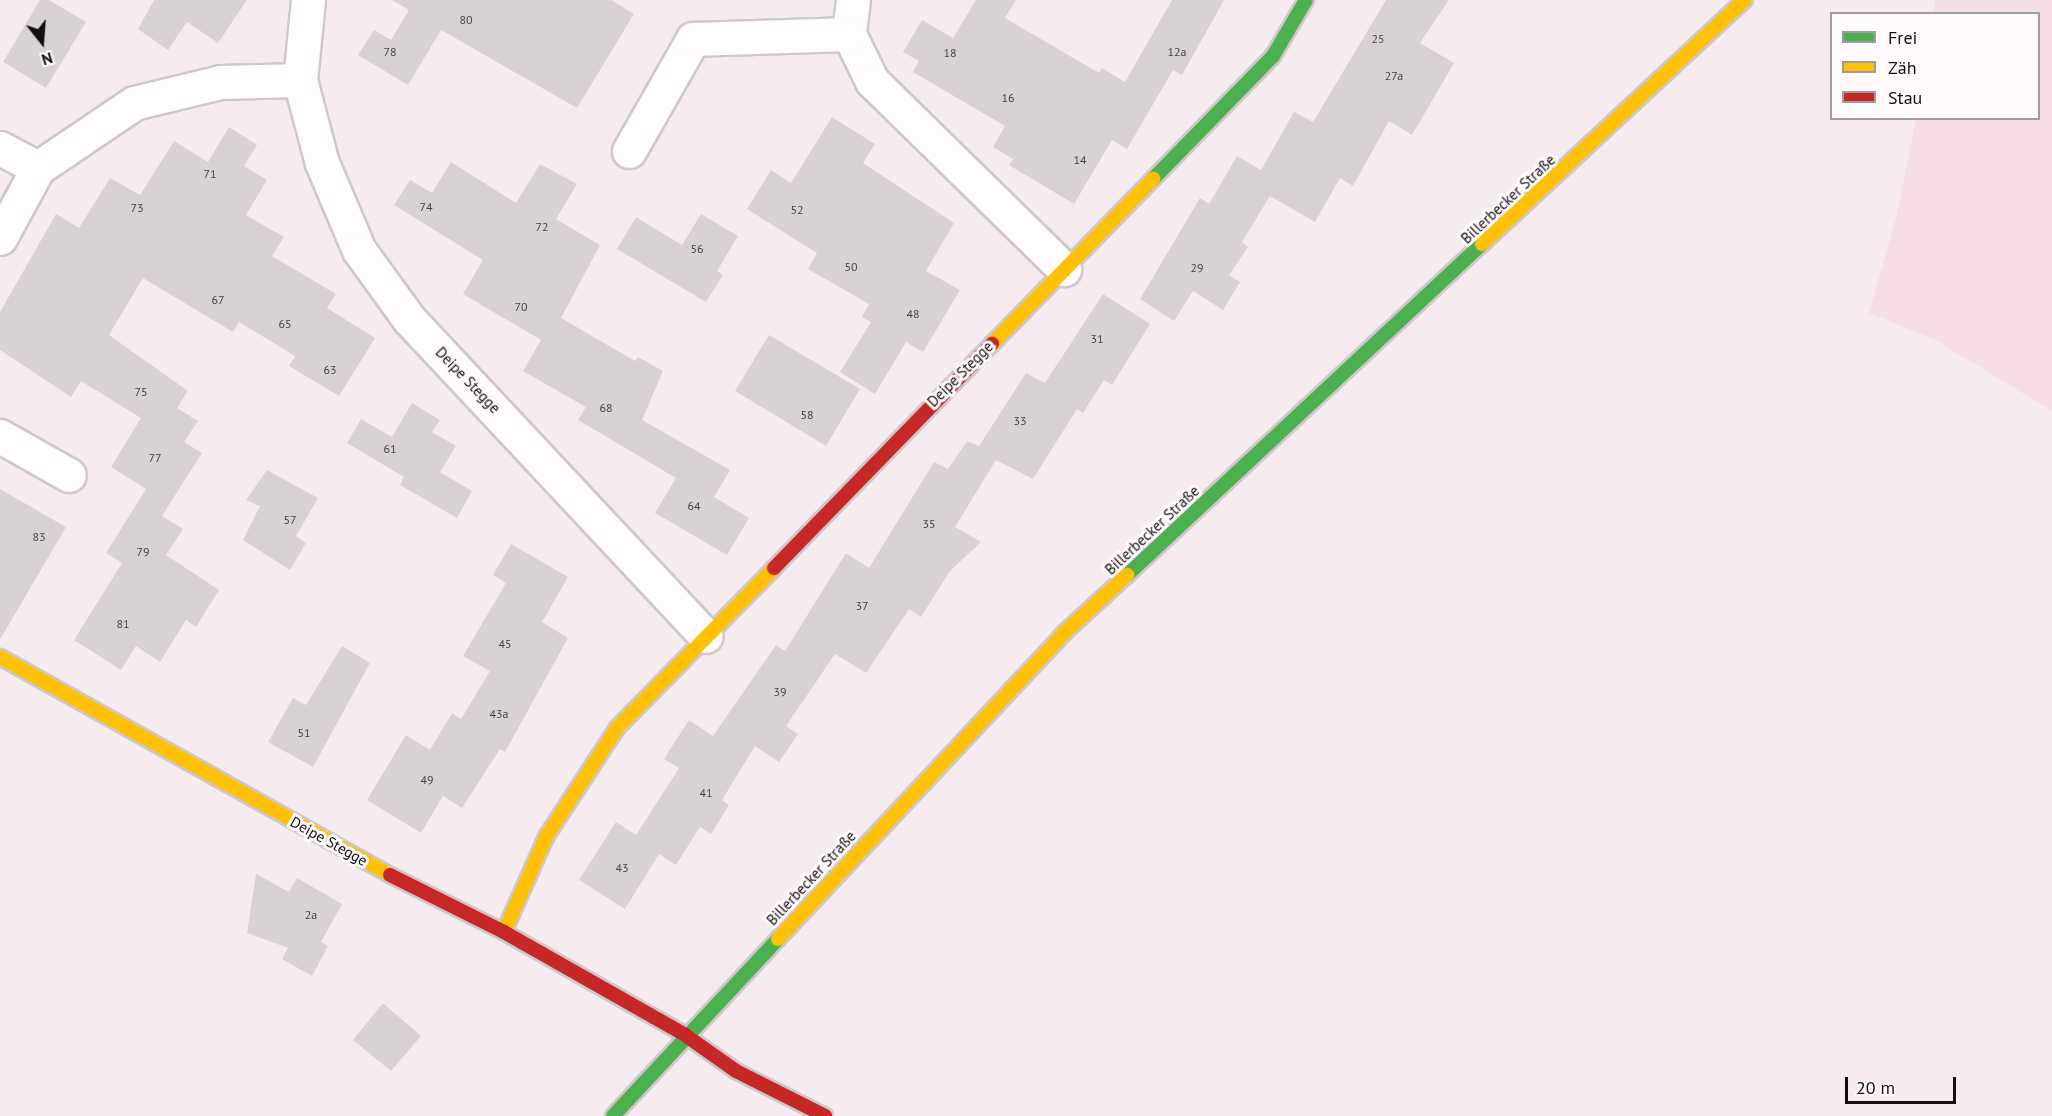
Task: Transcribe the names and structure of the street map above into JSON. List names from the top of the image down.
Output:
{
  "streets": {
    "street": ["Billerbecker Straße", "Deipe Stegge"]
  },
  "crossings": [
    ["Billerbecker Straße", "Deipe Stegge"]
  ],
  "house_numbers": [
    "80",
    "25",
    "78",
    "12a",
    "18",
    "27a",
    "16",
    "14",
    "71",
    "74",
    "73",
    "52",
    "72",
    "56",
    "50",
    "29",
    "67",
    "70",
    "48",
    "65",
    "31",
    "63",
    "75",
    "68",
    "58",
    "33",
    "61",
    "77",
    "64",
    "57",
    "35",
    "83",
    "79",
    "37",
    "81",
    "45",
    "39",
    "43a",
    "51",
    "49",
    "41",
    "43",
    "2a"
  ],
  "legend": ["Frei", "Zäh", "Stau"],
  "scale_bar": "20 m",
  "north": "bottom"
}
